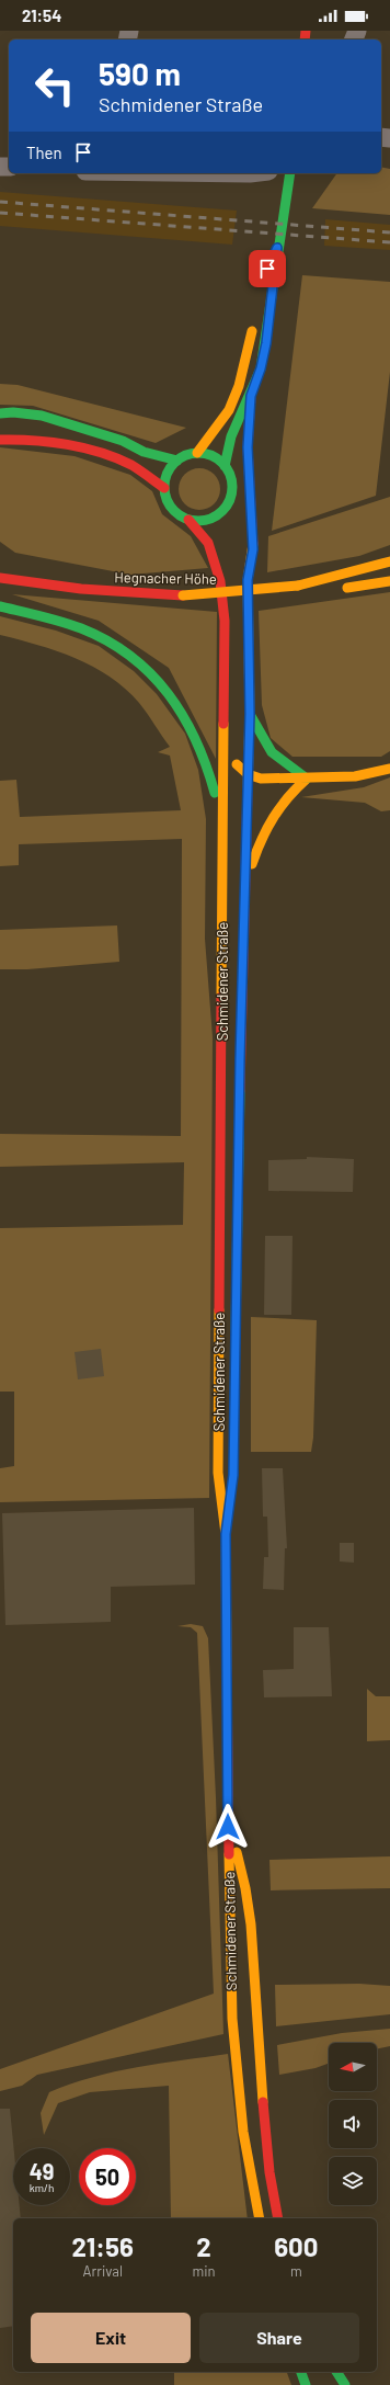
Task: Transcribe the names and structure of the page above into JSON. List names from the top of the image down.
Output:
{
  "streets": {
    "main road": ["Hegnacher Höhe", "Schmidener Straße"]
  },
  "north": "left",
  "page": {
    "status": "21:54",
    "turn": ["590 m", "Schmidener Straße"],
    "then": "Then",
    "speed": "49 km/h",
    "limit": "50",
    "eta": [
      "21:56",
      "Arrival",
      "2",
      "min",
      "600",
      "m"
    ],
    "buttons": ["Exit", "Share"]
  }
}
